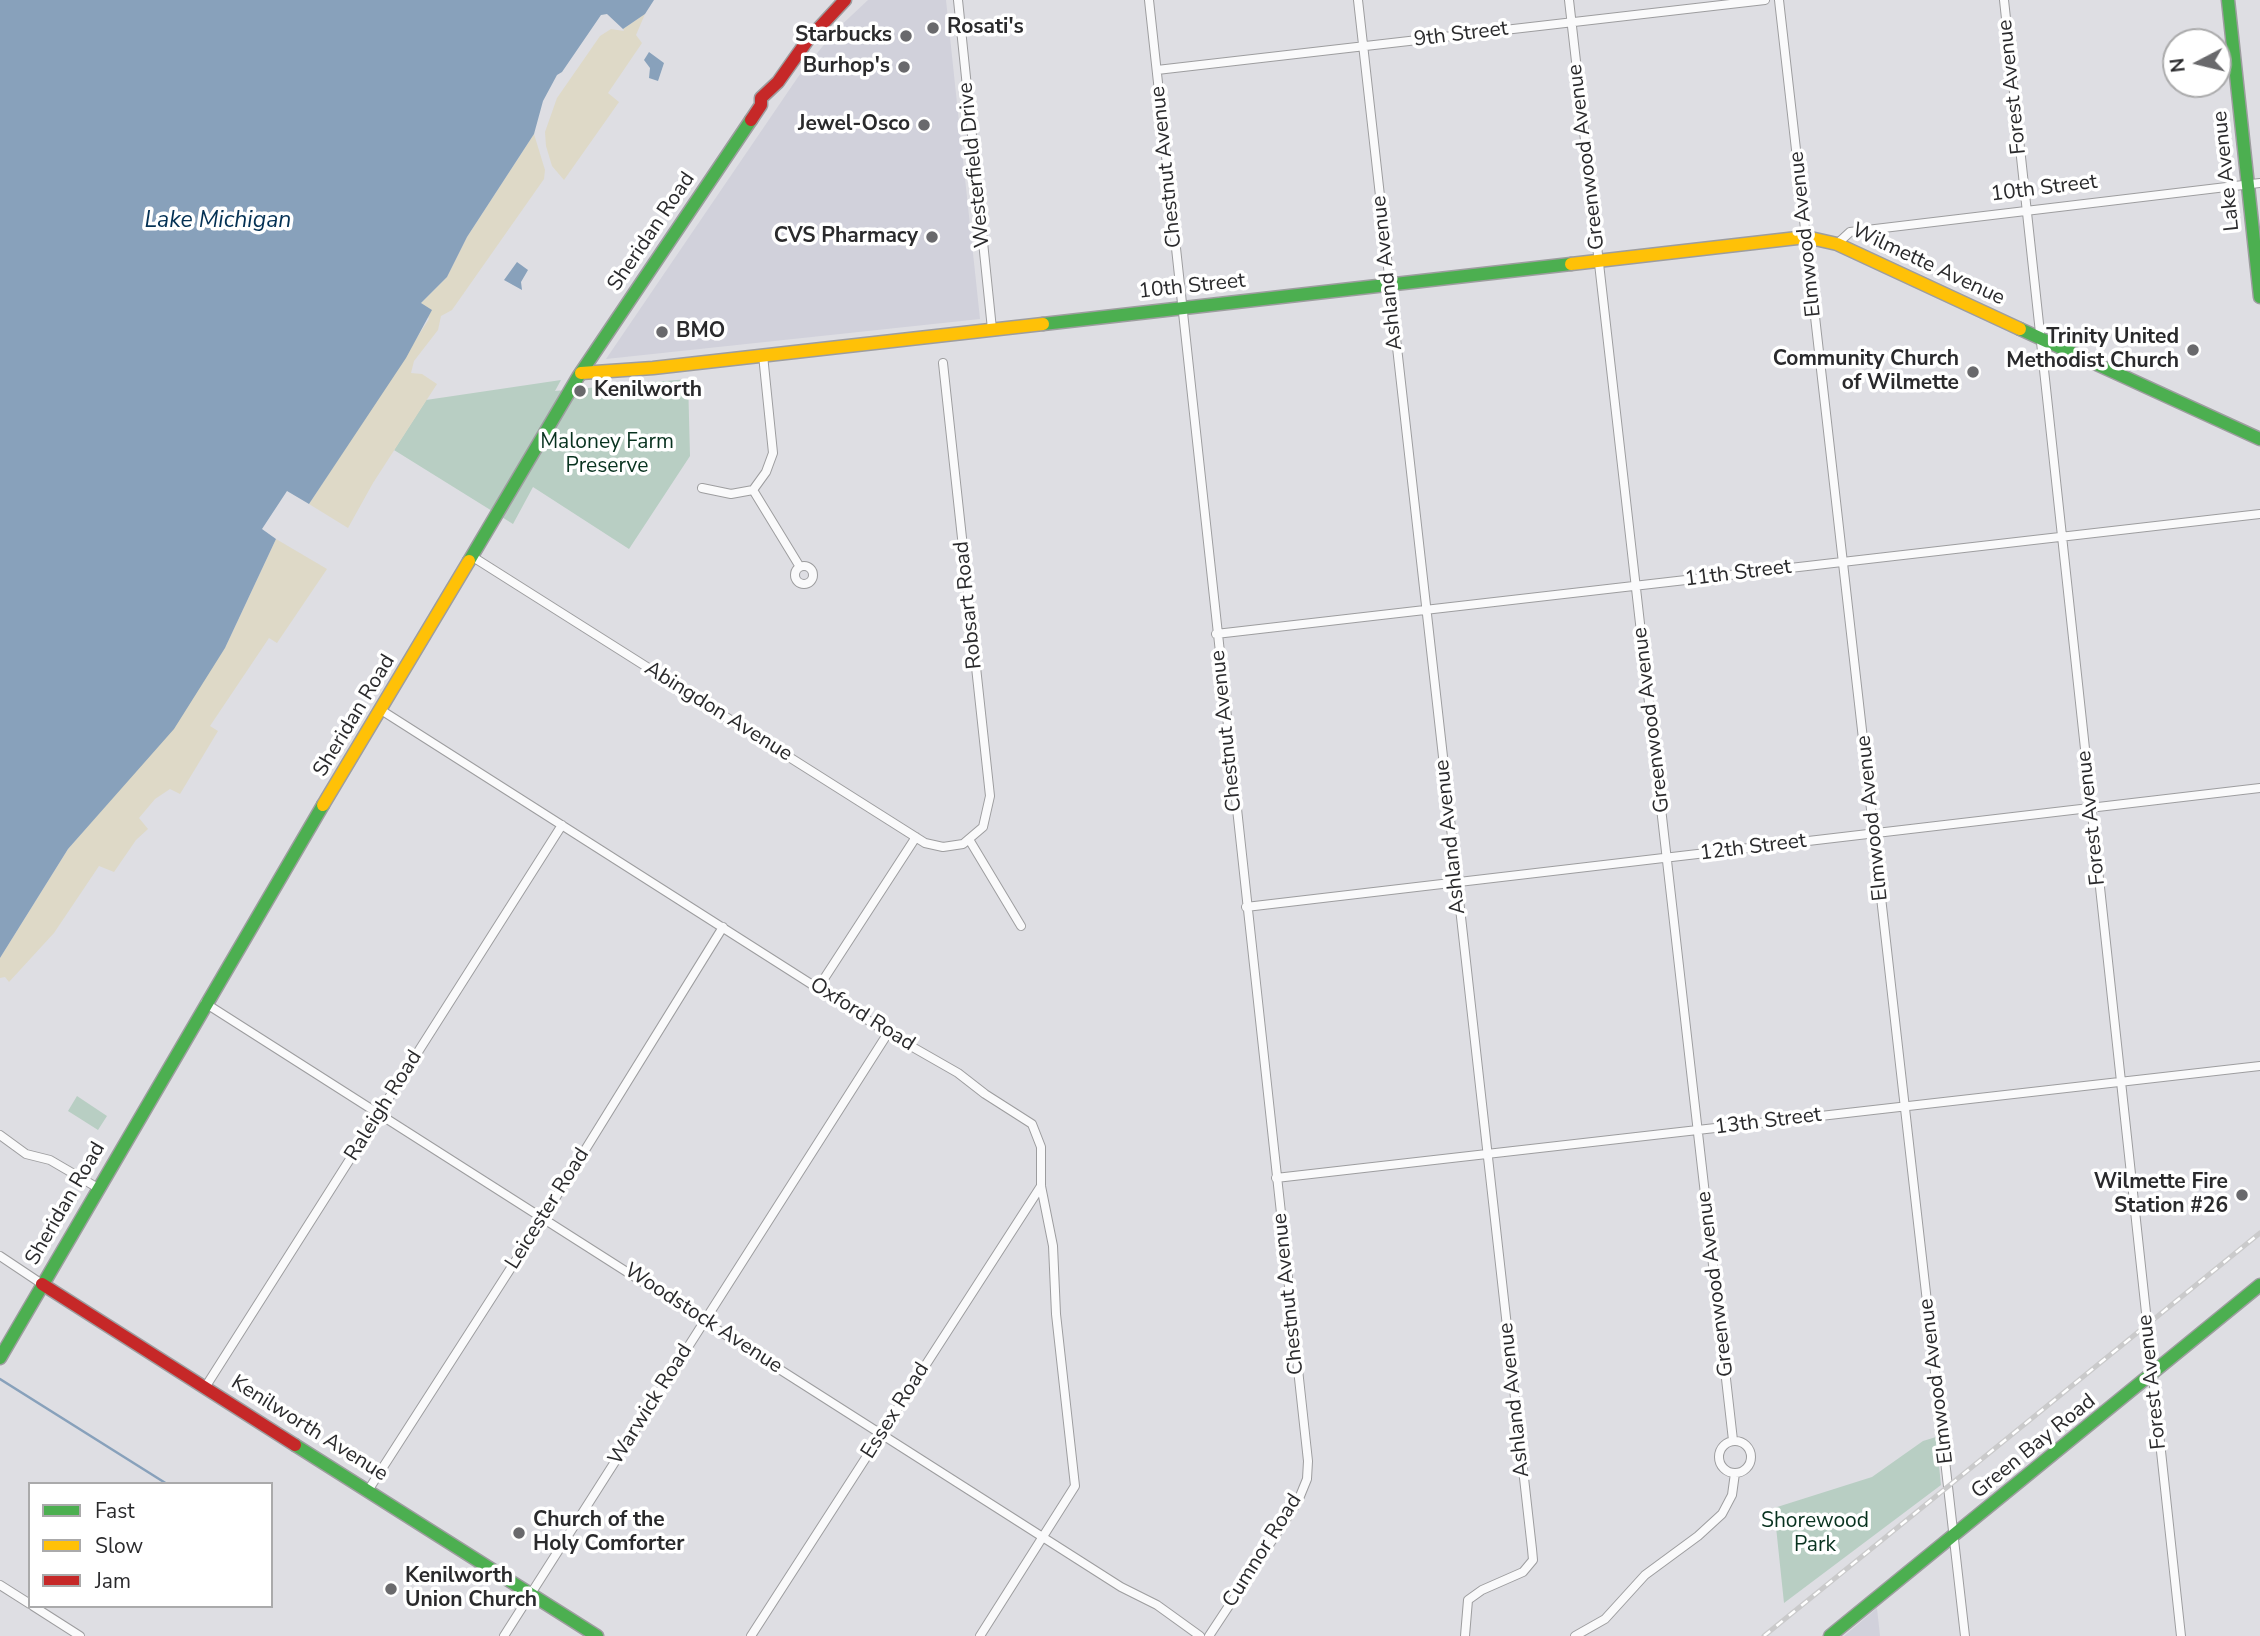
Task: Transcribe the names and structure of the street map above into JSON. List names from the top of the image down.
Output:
{
  "streets": {
    "street": [
      "9th Street",
      "Forest Avenue",
      "Greenwood Avenue",
      "Westerfield Drive",
      "Chestnut Avenue",
      "Lake Avenue",
      "10th Street",
      "Sheridan Road",
      "Elmwood Avenue",
      "Wilmette Avenue",
      "Ashland Avenue",
      "11th Street",
      "Robsart Road",
      "Abingdon Avenue",
      "12th Street",
      "Oxford Road",
      "Raleigh Road",
      "13th Street",
      "Leicester Road",
      "Woodstock Avenue",
      "Warwick Road",
      "Essex Road",
      "Kenilworth Avenue",
      "Green Bay Road",
      "Cumnor Road"
    ]
  },
  "crossings": [
    ["9th Street", "Greenwood Avenue"],
    ["9th Street", "Chestnut Avenue"],
    ["9th Street", "Ashland Avenue"],
    ["Forest Avenue", "10th Street"],
    ["Forest Avenue", "Wilmette Avenue"],
    ["Forest Avenue", "11th Street"],
    ["Forest Avenue", "12th Street"],
    ["Forest Avenue", "13th Street"],
    ["Forest Avenue", "Green Bay Road"],
    ["Greenwood Avenue", "10th Street"],
    ["Greenwood Avenue", "11th Street"],
    ["Greenwood Avenue", "12th Street"],
    ["Greenwood Avenue", "13th Street"],
    ["Westerfield Drive", "10th Street"],
    ["Chestnut Avenue", "10th Street"],
    ["Chestnut Avenue", "11th Street"],
    ["Chestnut Avenue", "12th Street"],
    ["Chestnut Avenue", "13th Street"],
    ["Chestnut Avenue", "Cumnor Road"],
    ["Lake Avenue", "10th Street"],
    ["10th Street", "Sheridan Road"],
    ["10th Street", "Elmwood Avenue"],
    ["10th Street", "Wilmette Avenue"],
    ["10th Street", "Ashland Avenue"],
    ["Sheridan Road", "Abingdon Avenue"],
    ["Sheridan Road", "Oxford Road"],
    ["Sheridan Road", "Woodstock Avenue"],
    ["Sheridan Road", "Kenilworth Avenue"],
    ["Elmwood Avenue", "Wilmette Avenue"],
    ["Elmwood Avenue", "11th Street"],
    ["Elmwood Avenue", "12th Street"],
    ["Elmwood Avenue", "13th Street"],
    ["Elmwood Avenue", "Green Bay Road"],
    ["Ashland Avenue", "11th Street"],
    ["Ashland Avenue", "12th Street"],
    ["Ashland Avenue", "13th Street"],
    ["Robsart Road", "Abingdon Avenue"],
    ["Oxford Road", "Raleigh Road"],
    ["Oxford Road", "Leicester Road"],
    ["Oxford Road", "Woodstock Avenue"],
    ["Oxford Road", "Warwick Road"],
    ["Oxford Road", "Essex Road"],
    ["Raleigh Road", "Woodstock Avenue"],
    ["Raleigh Road", "Kenilworth Avenue"],
    ["Leicester Road", "Woodstock Avenue"],
    ["Leicester Road", "Kenilworth Avenue"],
    ["Woodstock Avenue", "Warwick Road"],
    ["Woodstock Avenue", "Essex Road"],
    ["Warwick Road", "Kenilworth Avenue"]
  ],
  "water": ["Lake Michigan"],
  "parks": ["Maloney Farm Preserve", "Shorewood Park"],
  "places": [
    "Rosati's",
    "Starbucks",
    "Burhop's",
    "Jewel-Osco",
    "CVS Pharmacy",
    "BMO",
    "Trinity United Methodist Church",
    "Community Church of Wilmette",
    "Kenilworth",
    "Wilmette Fire Station #26",
    "Church of the Holy Comforter",
    "Kenilworth Union Church"
  ],
  "legend": ["Fast", "Slow", "Jam"],
  "north": "left"
}
